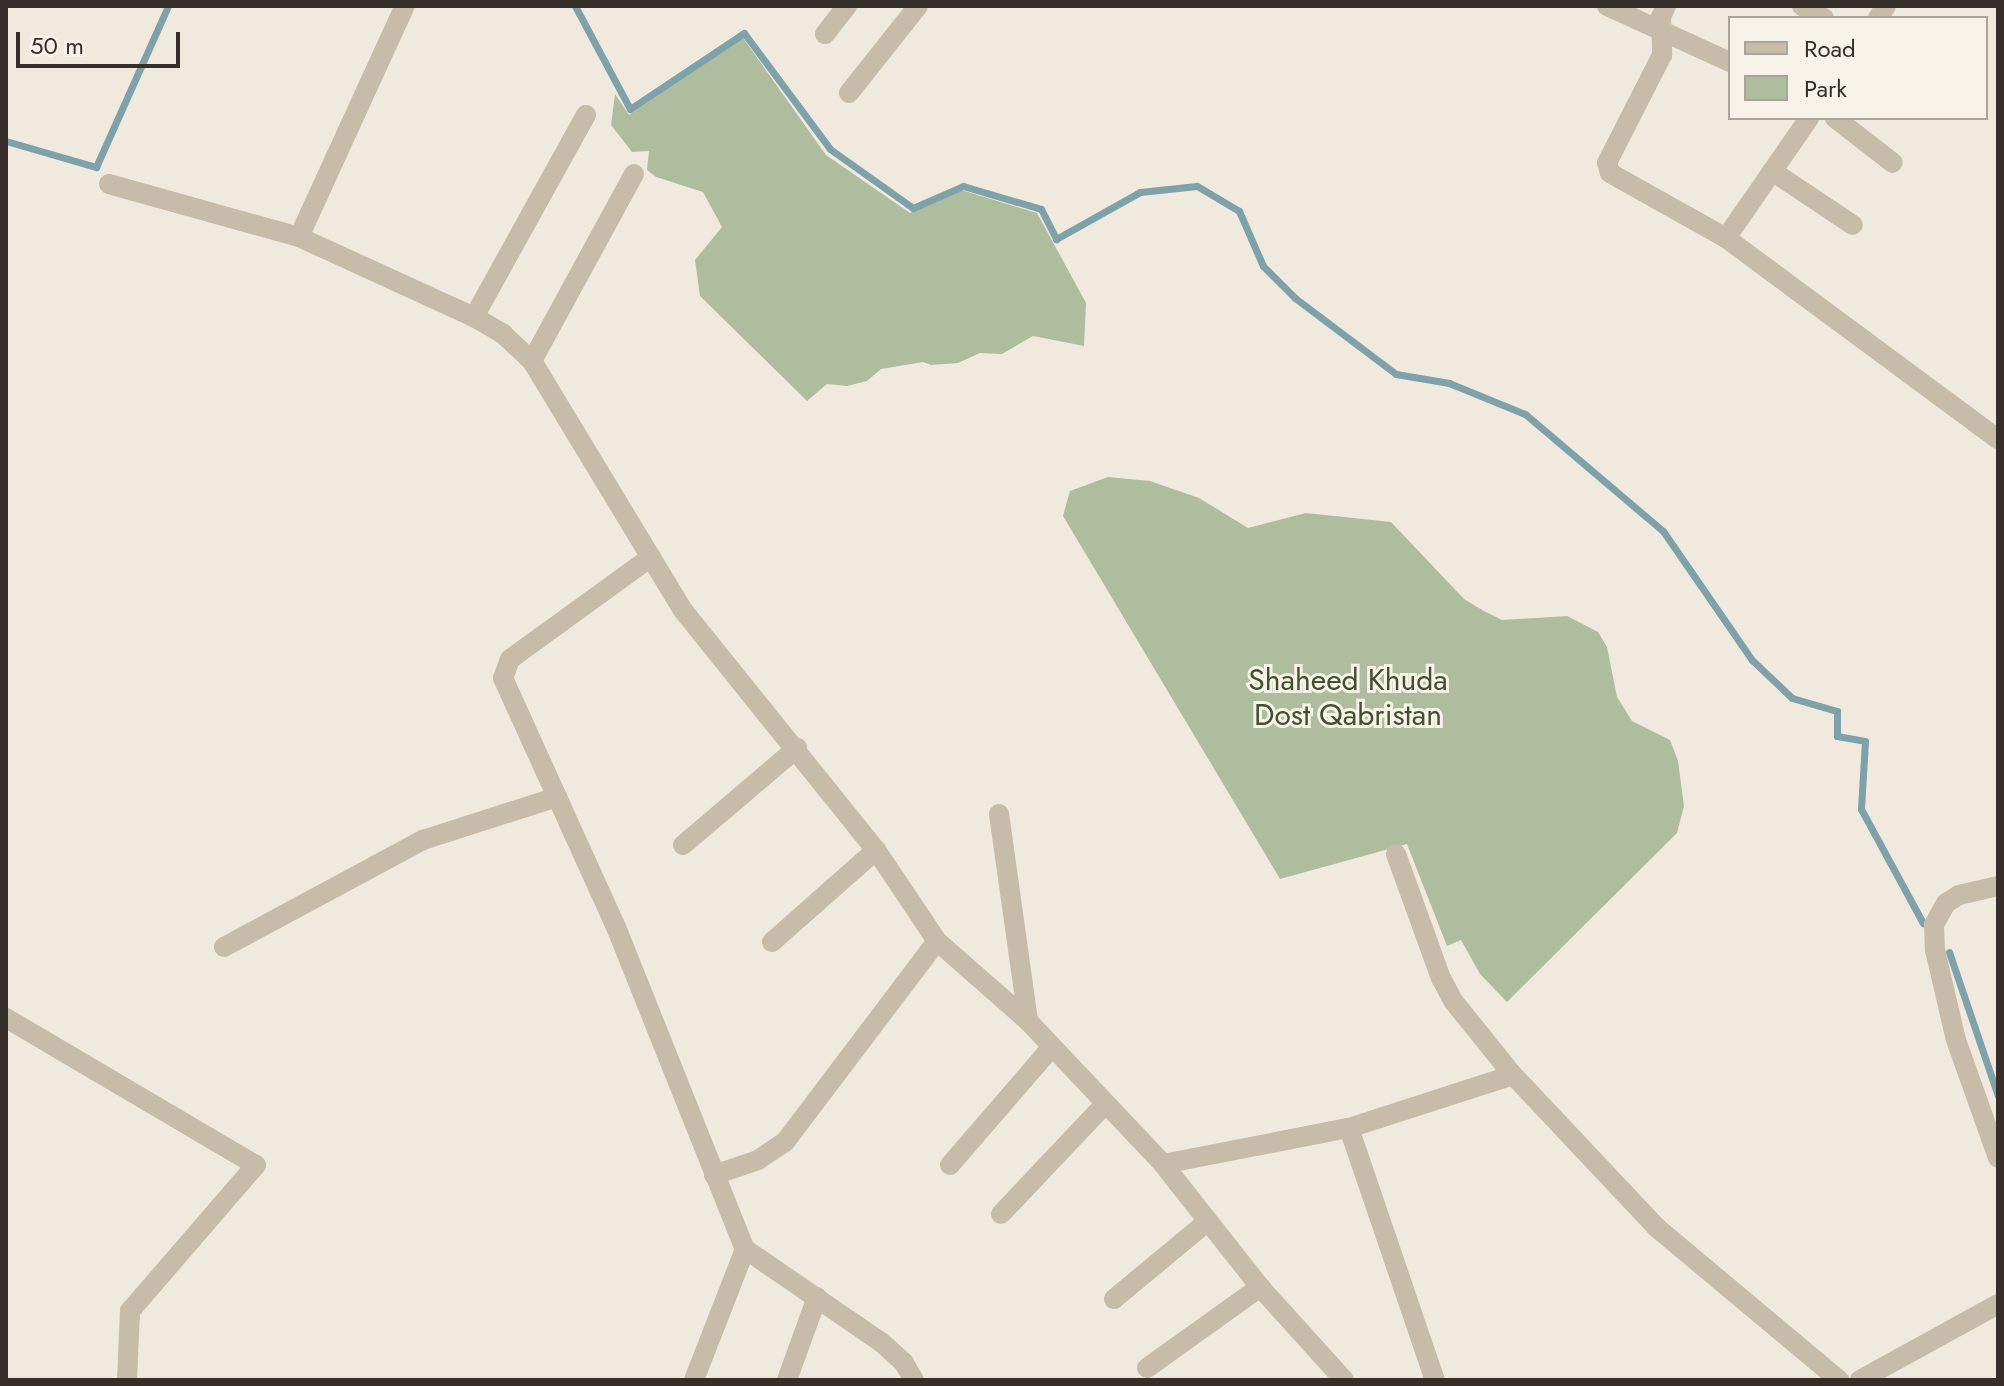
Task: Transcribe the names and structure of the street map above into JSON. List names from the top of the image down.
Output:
{
  "parks": ["Shaheed Khuda Dost Qabristan"],
  "legend": ["Road", "Park"],
  "scale_bar": "50 m"
}
